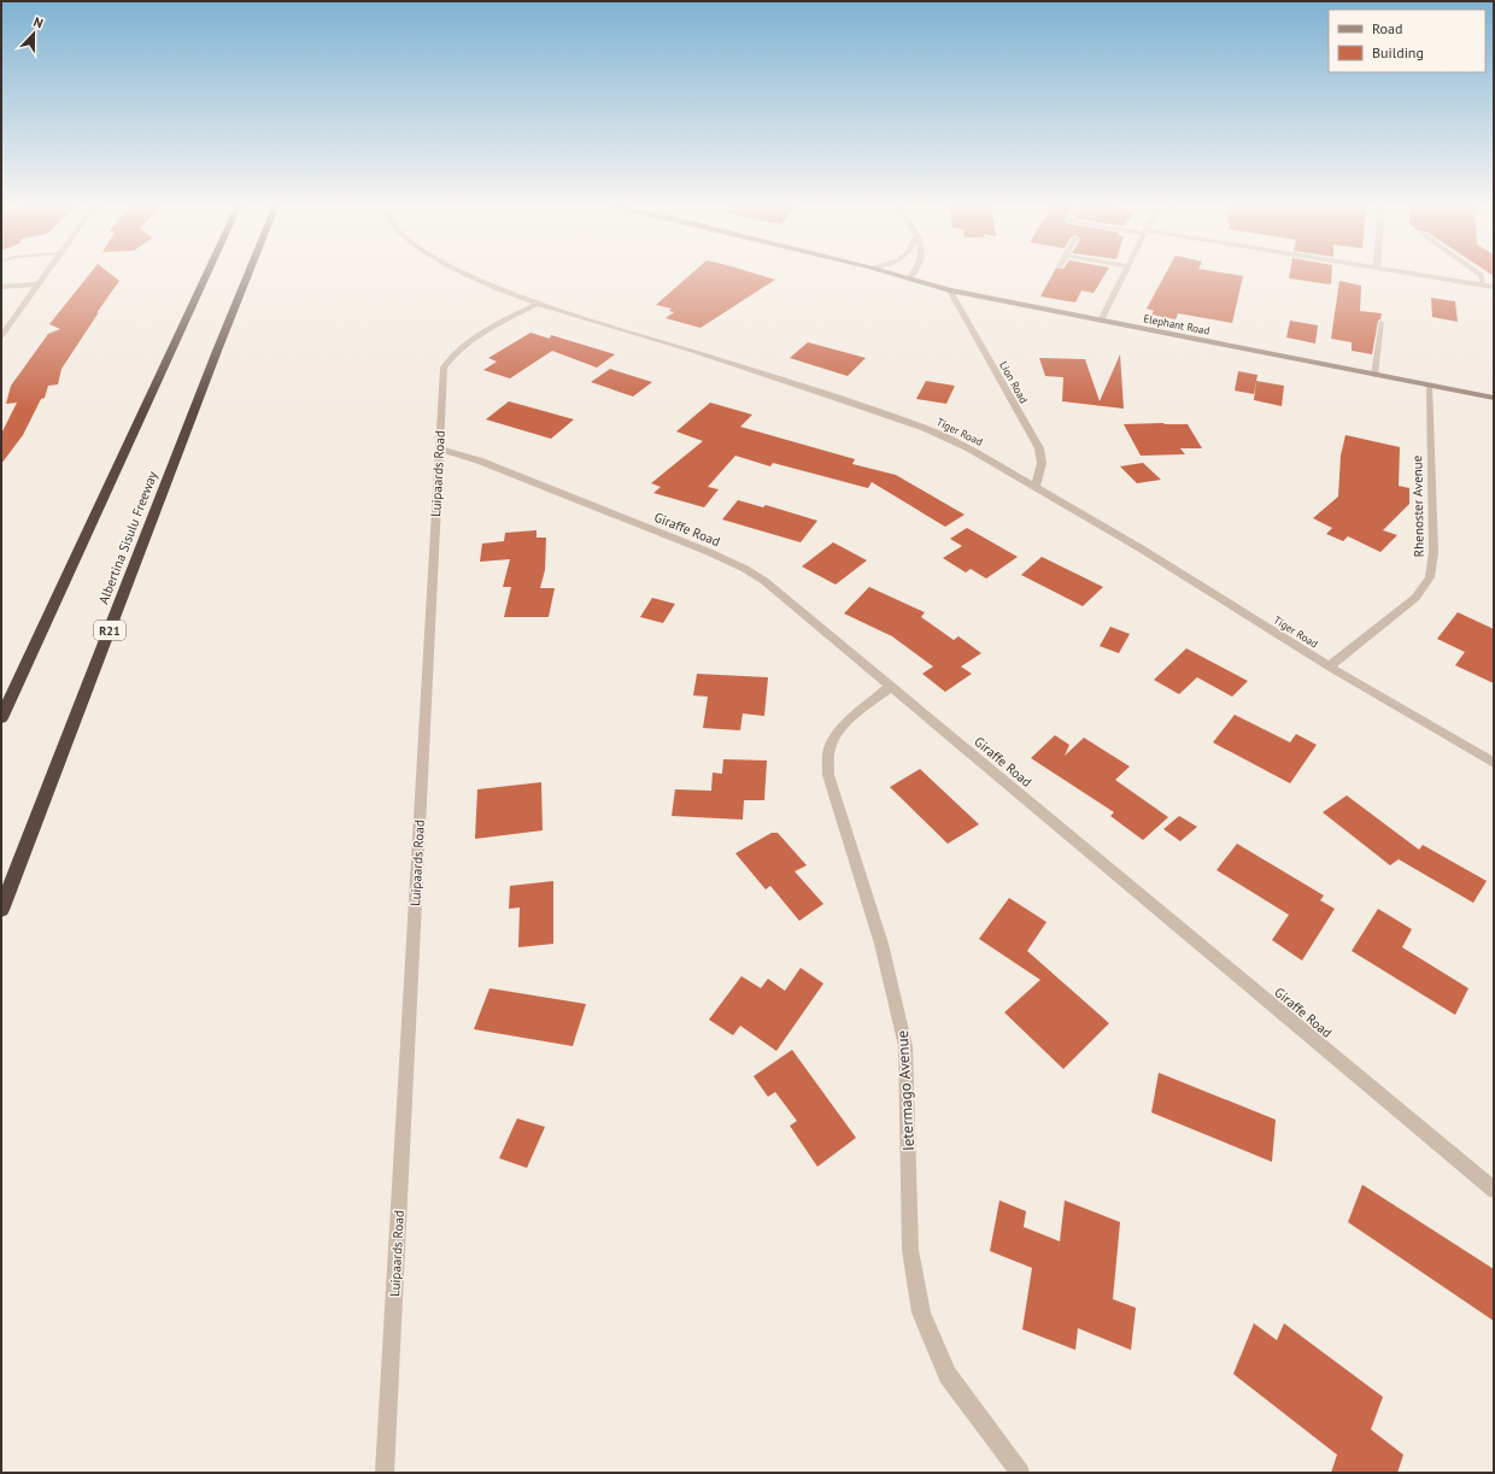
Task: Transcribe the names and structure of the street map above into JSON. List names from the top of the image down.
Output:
{
  "streets": {
    "highway": ["Albertina Sisulu Freeway", "R21"],
    "street": [
      "Elephant Road",
      "Lion Road",
      "Tiger Road",
      "Luipaards Road",
      "Rhenoster Avenue",
      "Giraffe Road",
      "Ietermago Avenue"
    ]
  },
  "crossings": [
    ["Elephant Road", "Lion Road"],
    ["Elephant Road", "Rhenoster Avenue"],
    ["Lion Road", "Tiger Road"],
    ["Tiger Road", "Luipaards Road"],
    ["Tiger Road", "Rhenoster Avenue"],
    ["Luipaards Road", "Giraffe Road"],
    ["Giraffe Road", "Ietermago Avenue"]
  ],
  "legend": ["Road", "Building"],
  "north": "top"
}
